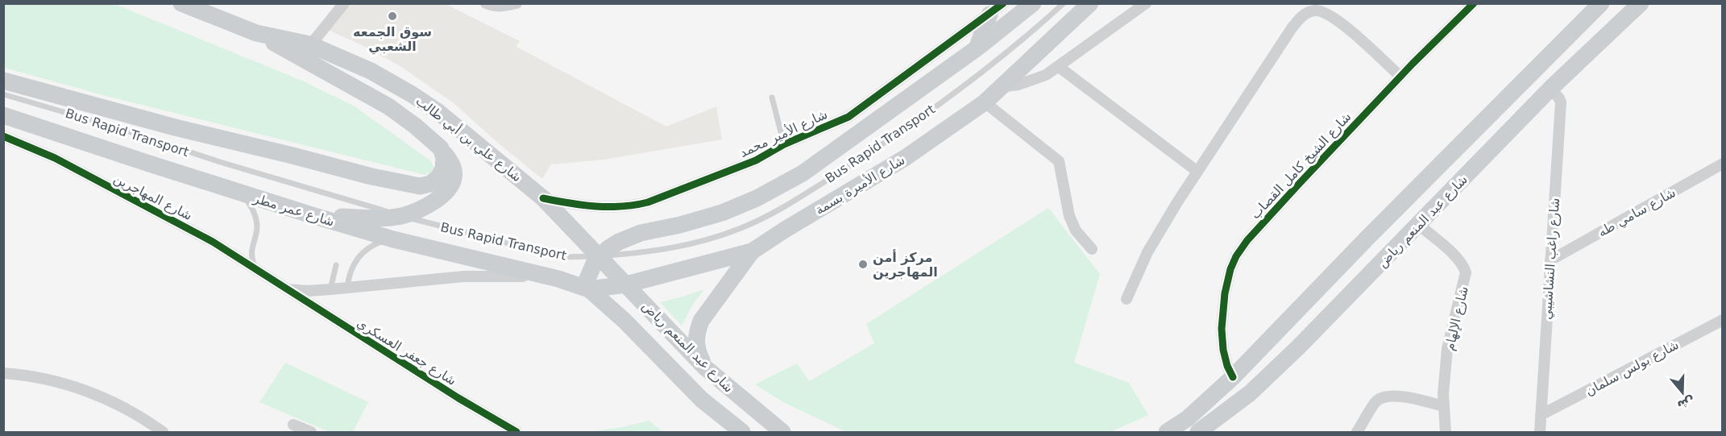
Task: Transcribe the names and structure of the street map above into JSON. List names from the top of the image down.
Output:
{
  "streets": {
    "main road": [
      "شارع علي بن أبي طالب",
      "شارع الأميرة بسمة",
      "شارع عمر مطر",
      "شارع عبد المنعم رياض"
    ],
    "street": [
      "شارع الأمير محمد",
      "شارع الشيخ كامل القصاب",
      "شارع المهاجرين",
      "شارع سامي طه",
      "شارع راغب النشاشيبي",
      "شارع الإلهام",
      "شارع جعفر العسكري",
      "شارع بولس سلمان"
    ],
    "lane": ["Bus Rapid Transport"]
  },
  "crossings": [
    ["Bus Rapid Transport", "شارع علي بن أبي طالب"],
    ["Bus Rapid Transport", "شارع عبد المنعم رياض"],
    ["شارع الأمير محمد", "شارع علي بن أبي طالب"],
    ["شارع علي بن أبي طالب", "شارع عبد المنعم رياض"],
    ["شارع الشيخ كامل القصاب", "شارع عبد المنعم رياض"],
    ["شارع الأميرة بسمة", "شارع عمر مطر"],
    ["شارع الأميرة بسمة", "شارع عبد المنعم رياض"],
    ["شارع المهاجرين", "شارع عمر مطر"],
    ["شارع المهاجرين", "شارع جعفر العسكري"],
    ["شارع عمر مطر", "شارع عبد المنعم رياض"],
    ["شارع سامي طه", "شارع راغب النشاشيبي"],
    ["شارع عبد المنعم رياض", "شارع راغب النشاشيبي"],
    ["شارع عبد المنعم رياض", "شارع الإلهام"],
    ["شارع راغب النشاشيبي", "شارع بولس سلمان"]
  ],
  "places": ["سوق الجمعه الشعبي", "مركز أمن المهاجرين"],
  "north": "bottom"
}
